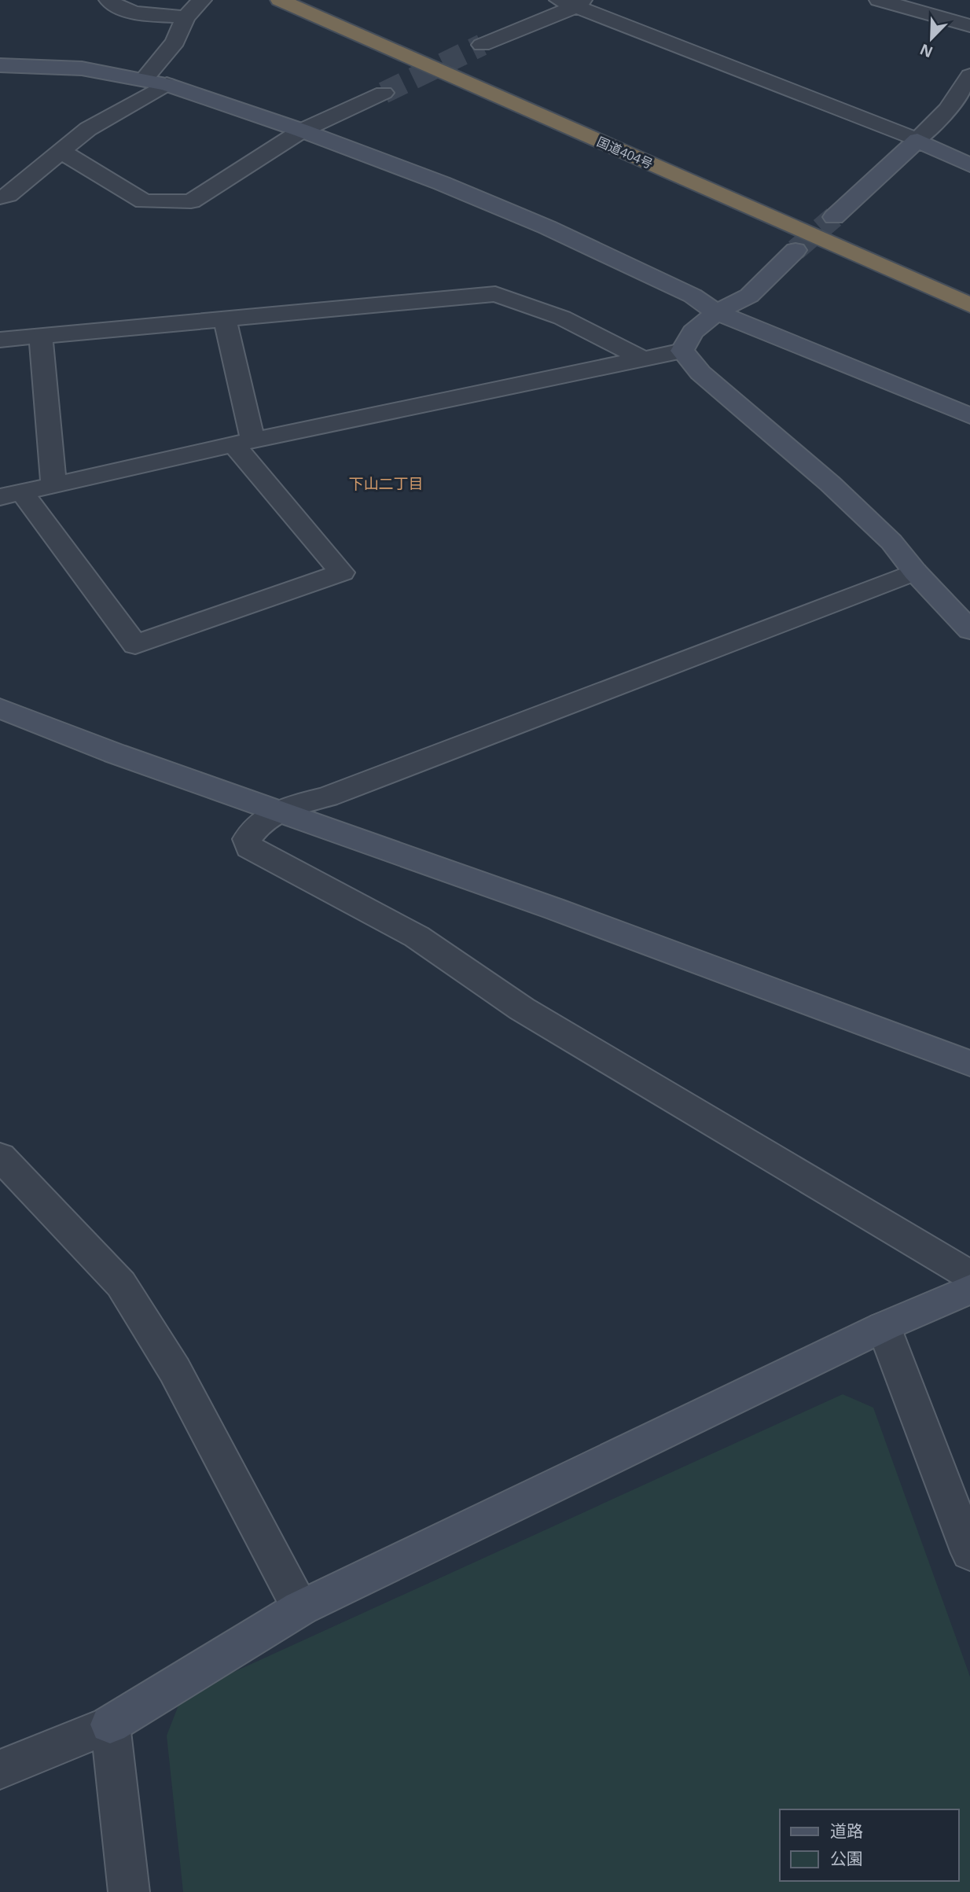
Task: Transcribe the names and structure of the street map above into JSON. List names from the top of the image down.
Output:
{
  "streets": {
    "highway": ["国道404号"]
  },
  "districts": ["下山二丁目"],
  "legend": ["道路", "公園"],
  "north": "bottom left"
}
